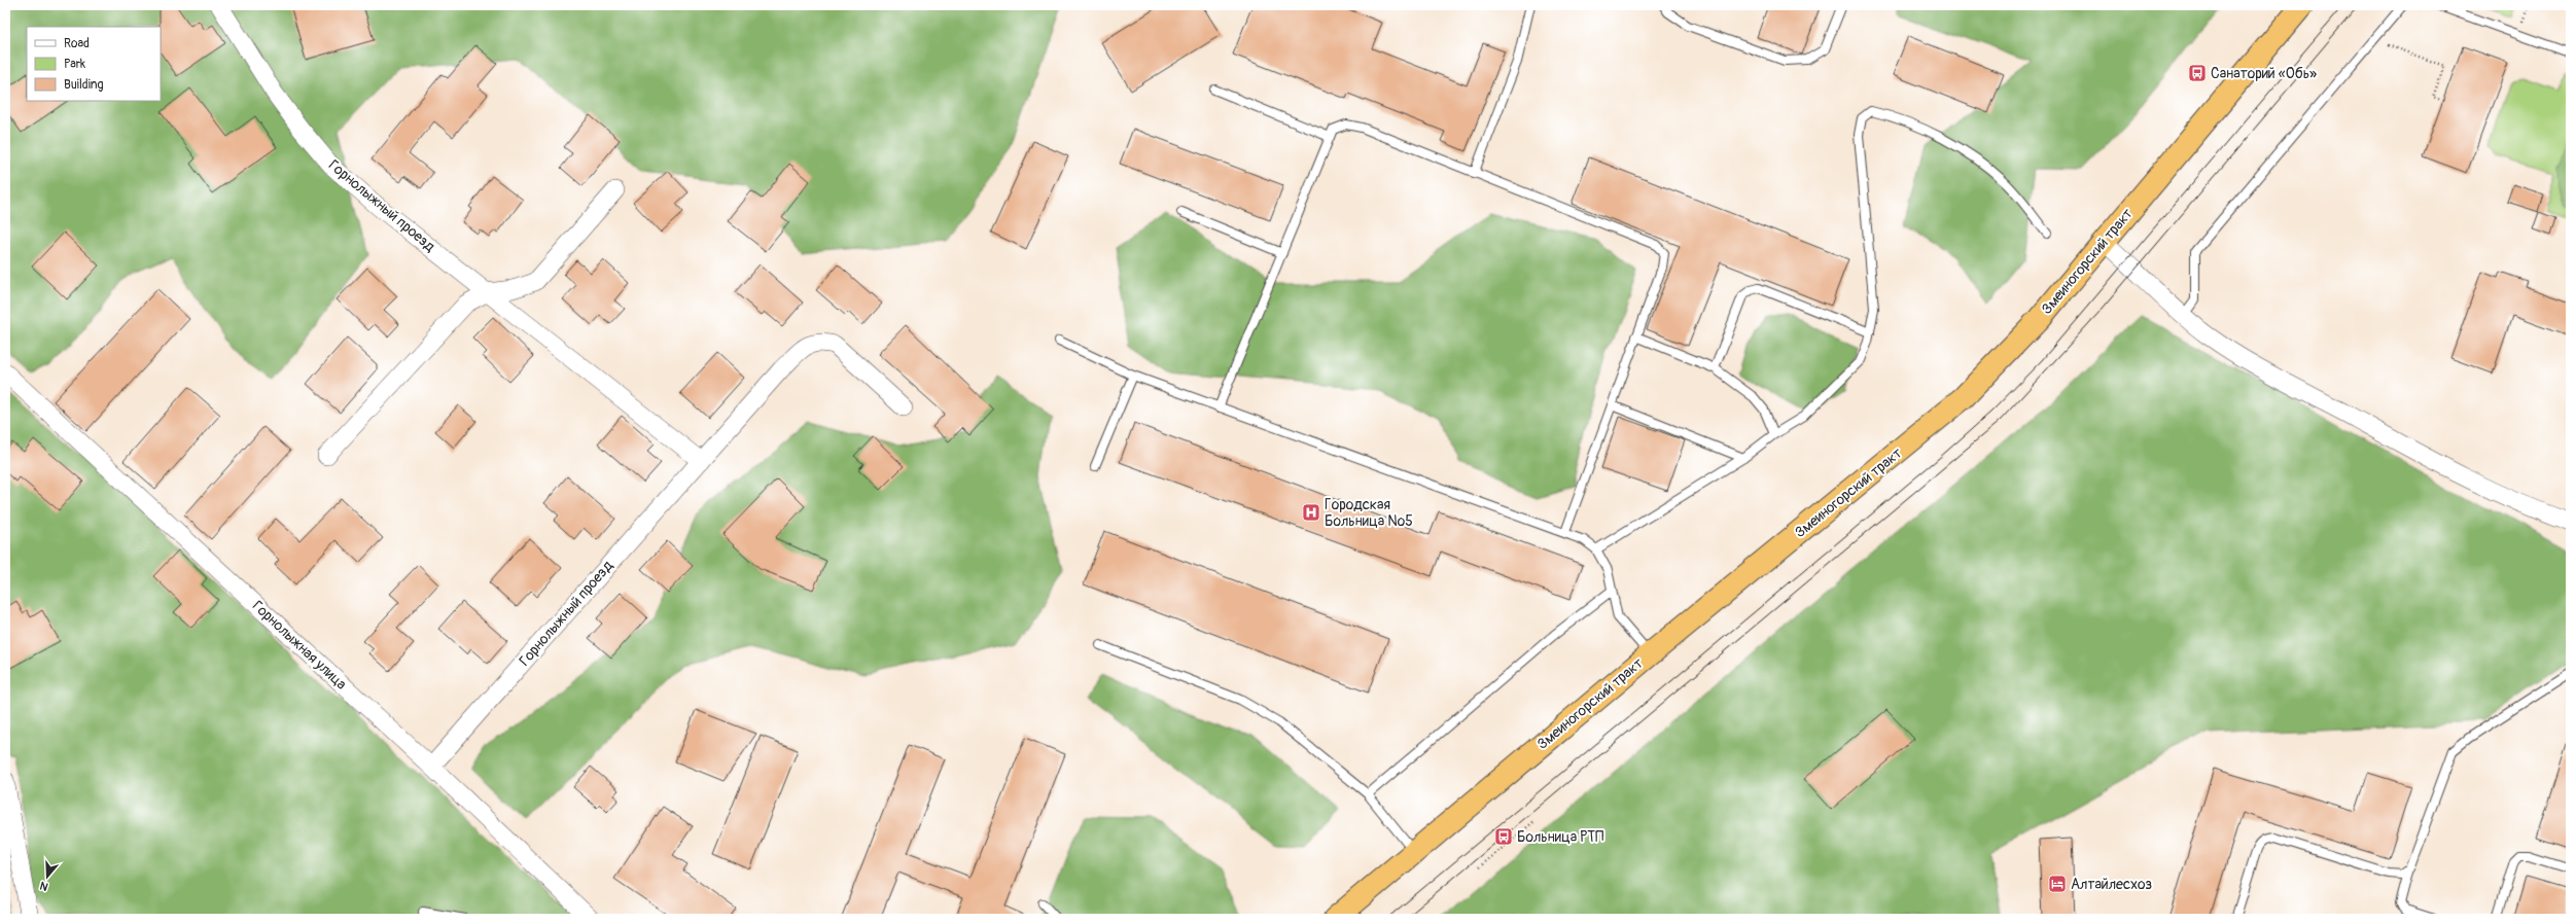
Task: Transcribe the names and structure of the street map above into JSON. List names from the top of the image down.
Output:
{
  "streets": {
    "highway": ["Змеиногорский тракт"],
    "street": ["Горнолыжный проезд", "Горнолыжная улица"]
  },
  "crossings": [
    ["Горнолыжный проезд", "Горнолыжная улица"]
  ],
  "places": {
    "bus stop": ["Санаторий «Обь»", "Больница РТП"],
    "hospital": ["Городская Больница №5"],
    "hotel": ["Алтайлесхоз"]
  },
  "legend": ["Road", "Park", "Building"],
  "north": "bottom"
}
